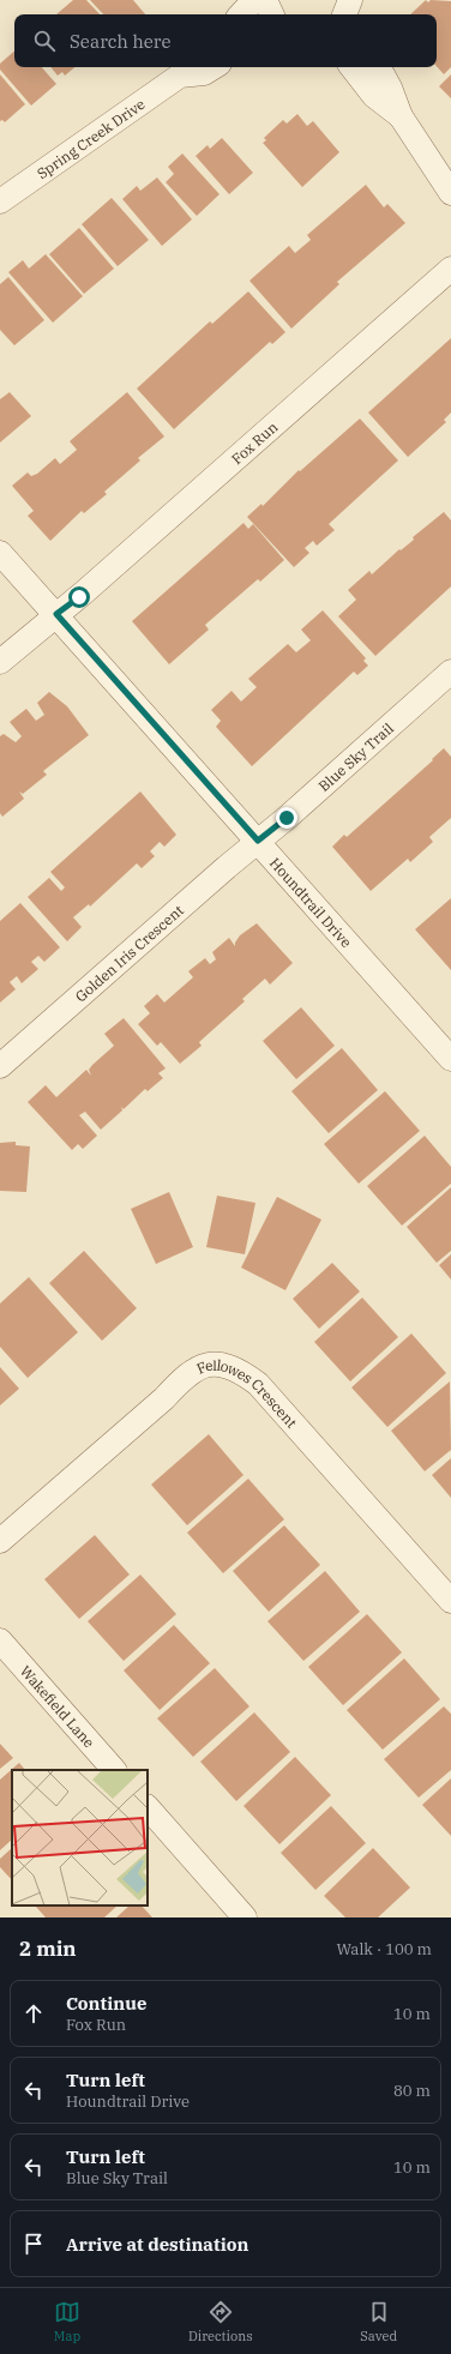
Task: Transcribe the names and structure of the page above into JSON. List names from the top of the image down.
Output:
{
  "streets": {
    "street": [
      "Spring Creek Drive",
      "Fox Run",
      "Blue Sky Trail",
      "Houndtrail Drive",
      "Golden Iris Crescent",
      "Fellowes Crescent",
      "Wakefield Lane"
    ]
  },
  "crossings": [
    ["Fox Run", "Houndtrail Drive"],
    ["Blue Sky Trail", "Houndtrail Drive"],
    ["Blue Sky Trail", "Golden Iris Crescent"],
    ["Houndtrail Drive", "Golden Iris Crescent"]
  ],
  "page": {
    "search": "Search here",
    "heading": ["2 min", "Walk · 100 m"],
    "list": [
      ["Continue", "Fox Run", "10 m"],
      ["Turn left", "Houndtrail Drive", "80 m"],
      ["Turn left", "Blue Sky Trail", "10 m"],
      "Arrive at destination"
    ],
    "nav": ["Map", "Directions", "Saved"]
  }
}
